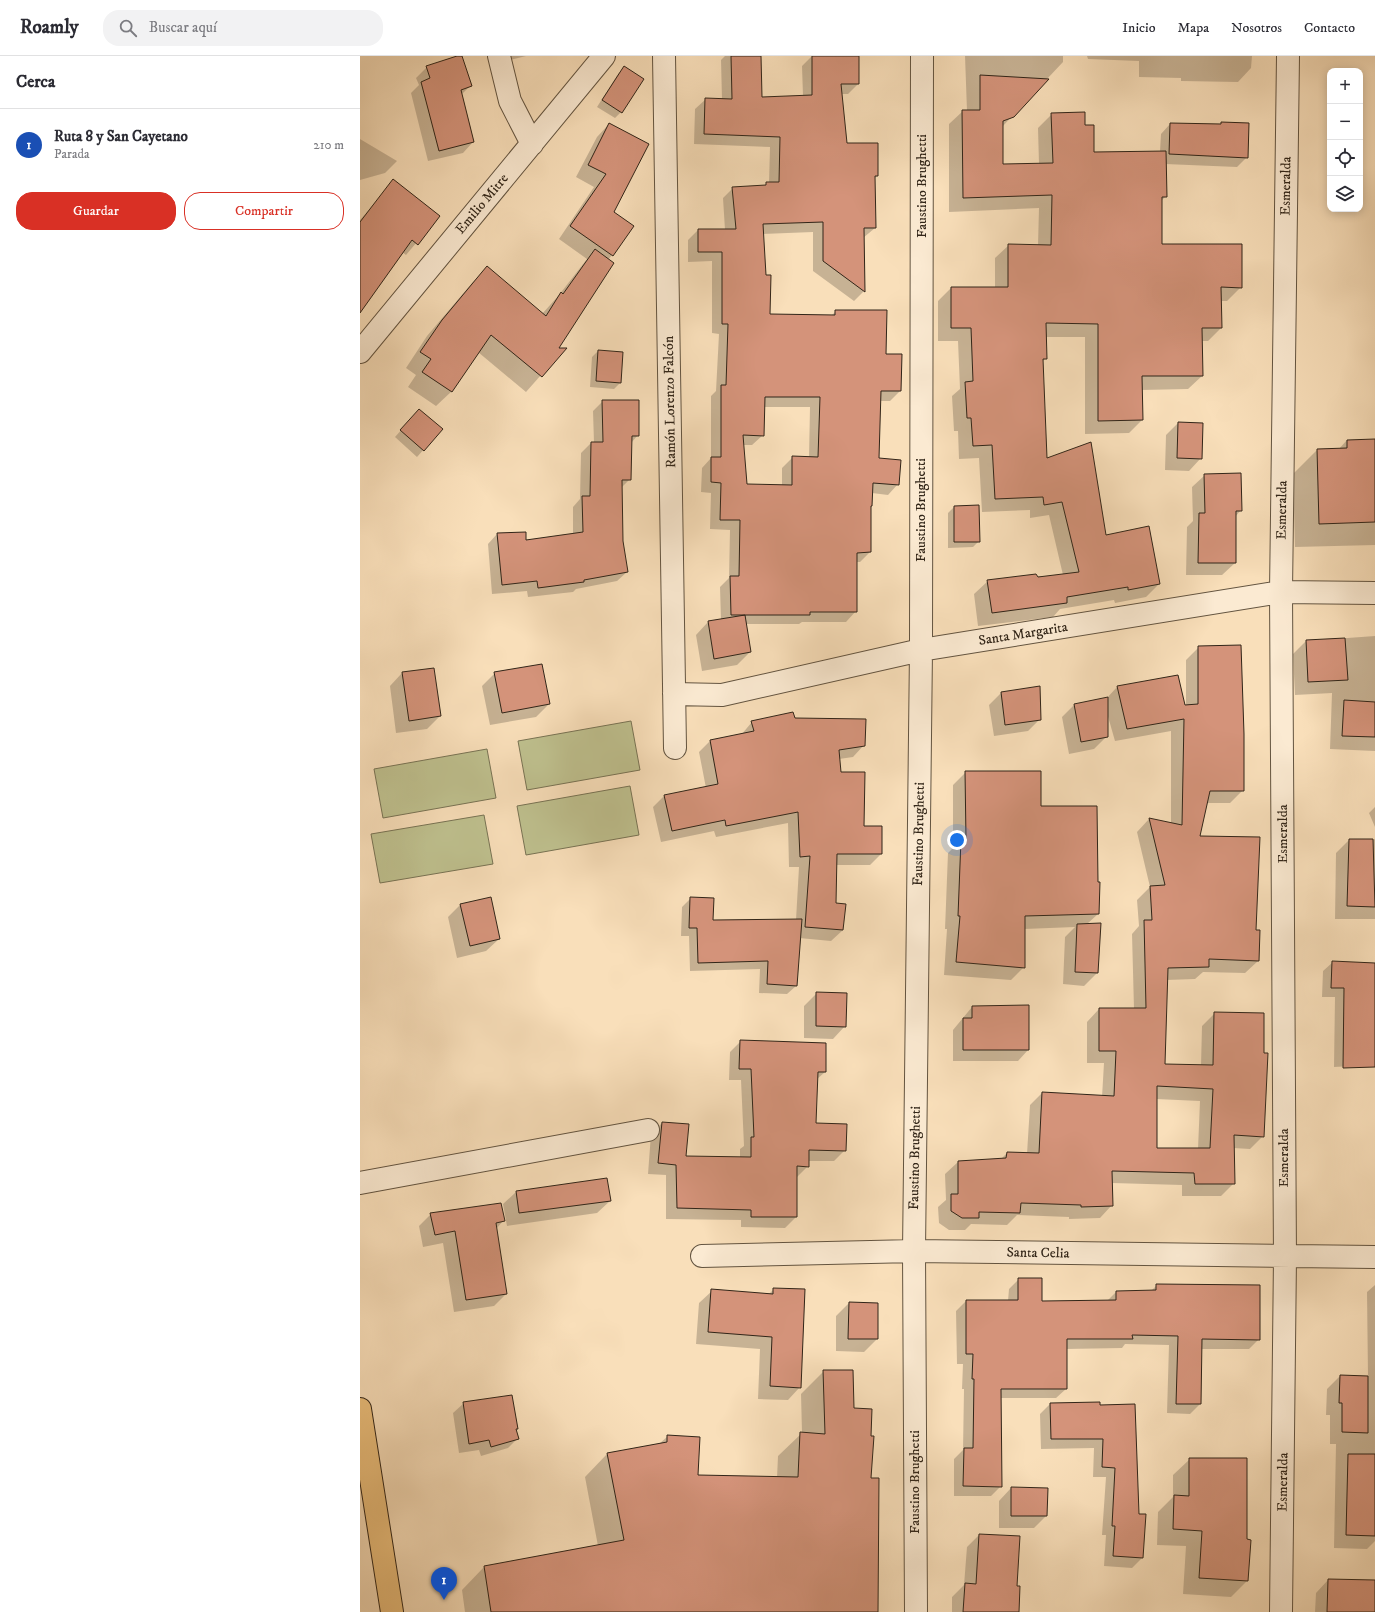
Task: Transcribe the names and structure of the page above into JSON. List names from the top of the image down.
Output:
{
  "streets": {
    "street": [
      "Faustino Brughetti",
      "Esmeralda",
      "Emilio Mitre",
      "Ramón Lorenzo Falcón",
      "Santa Margarita",
      "Santa Celia"
    ]
  },
  "crossings": [
    ["Faustino Brughetti", "Santa Margarita"],
    ["Faustino Brughetti", "Santa Celia"],
    ["Esmeralda", "Santa Margarita"],
    ["Esmeralda", "Santa Celia"],
    ["Ramón Lorenzo Falcón", "Santa Margarita"]
  ],
  "page": {
    "header": "Roamly",
    "search": "Buscar aquí",
    "nav": [
      "Inicio",
      "Mapa",
      "Nosotros",
      "Contacto"
    ],
    "heading": "Cerca",
    "map_buttons": ["+", "−"],
    "list": [
      {
        "mark": "1",
        "name": "Ruta 8 y San Cayetano",
        "note": "Parada",
        "value": "210 m"
      }
    ],
    "buttons": ["Guardar", "Compartir"],
    "pins": "1"
  }
}
